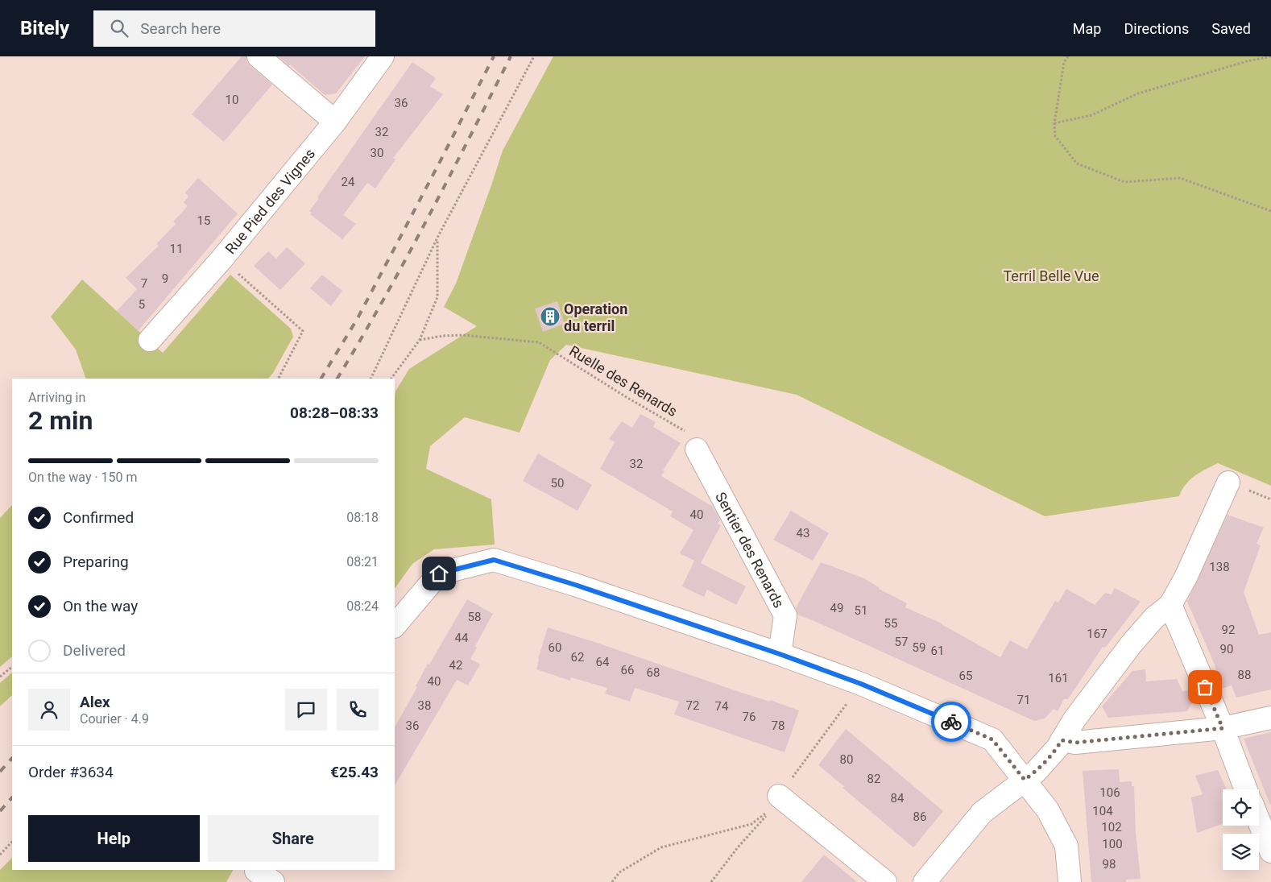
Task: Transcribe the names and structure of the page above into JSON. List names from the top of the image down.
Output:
{
  "streets": {
    "street": ["Rue Pied des Vignes", "Sentier des Renards"],
    "path": ["Ruelle des Renards"]
  },
  "crossings": [
    ["Ruelle des Renards", "Sentier des Renards"]
  ],
  "parks": ["Terril Belle Vue"],
  "places": {
    "building": ["Operation du terril"]
  },
  "house_numbers": [
    "10",
    "36",
    "32",
    "30",
    "24",
    "15",
    "11",
    "9",
    "7",
    "5",
    "32",
    "50",
    "40",
    "43",
    "138",
    "49",
    "51",
    "58",
    "55",
    "92",
    "167",
    "44",
    "57",
    "60",
    "59",
    "90",
    "61",
    "62",
    "64",
    "42",
    "66",
    "68",
    "88",
    "65",
    "161",
    "40",
    "71",
    "38",
    "72",
    "74",
    "76",
    "36",
    "78",
    "80",
    "82",
    "106",
    "84",
    "104",
    "86",
    "102",
    "100",
    "98"
  ],
  "page": {
    "header": "Bitely",
    "search": "Search here",
    "nav": ["Map", "Directions", "Saved"],
    "heading": ["2 min", "Arriving in", "08:28–08:33"],
    "panel": [
      "Alex",
      "Courier · 4.9",
      "Order #3634",
      "€25.43"
    ],
    "bar": "On the way · 150 m",
    "list": [
      ["Confirmed", "08:18"],
      ["Preparing", "08:21"],
      ["On the way", "08:24"],
      "Delivered"
    ],
    "buttons": ["Help", "Share"]
  }
}
